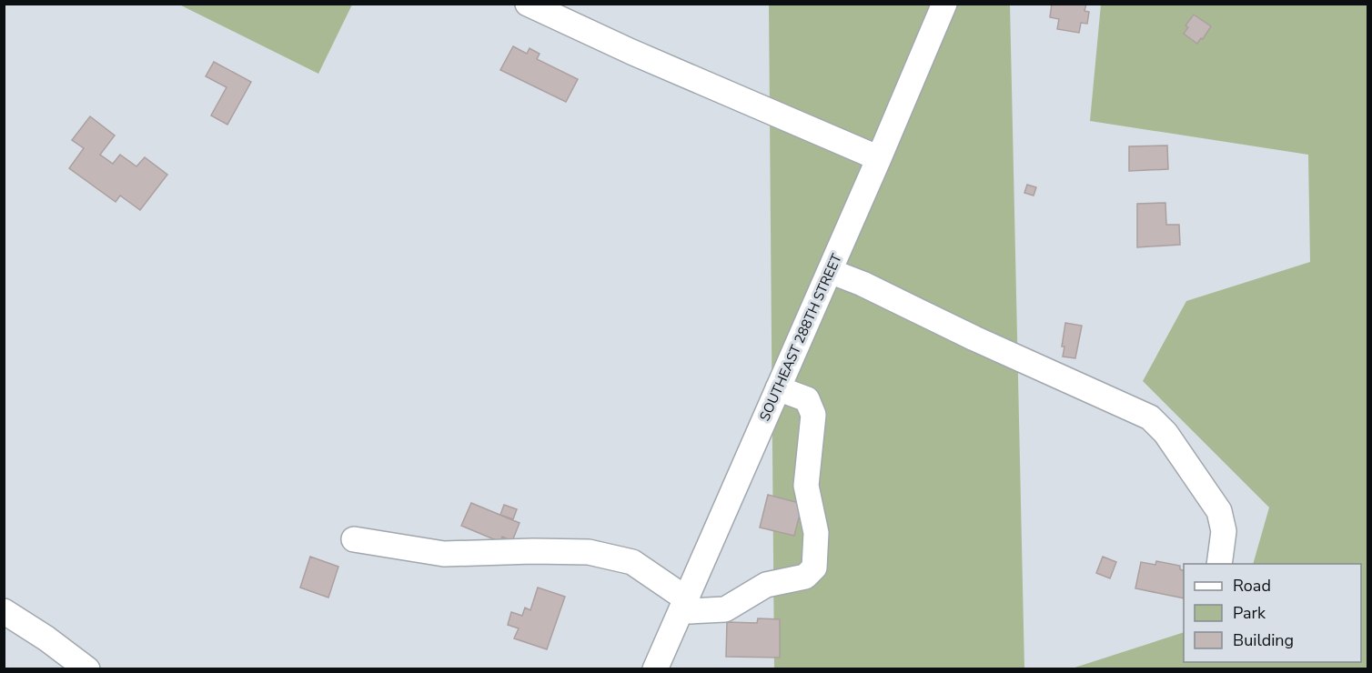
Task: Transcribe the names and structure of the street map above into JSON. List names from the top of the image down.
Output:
{
  "streets": {
    "street": ["SOUTHEAST 288TH STREET"]
  },
  "legend": ["Road", "Park", "Building"]
}
